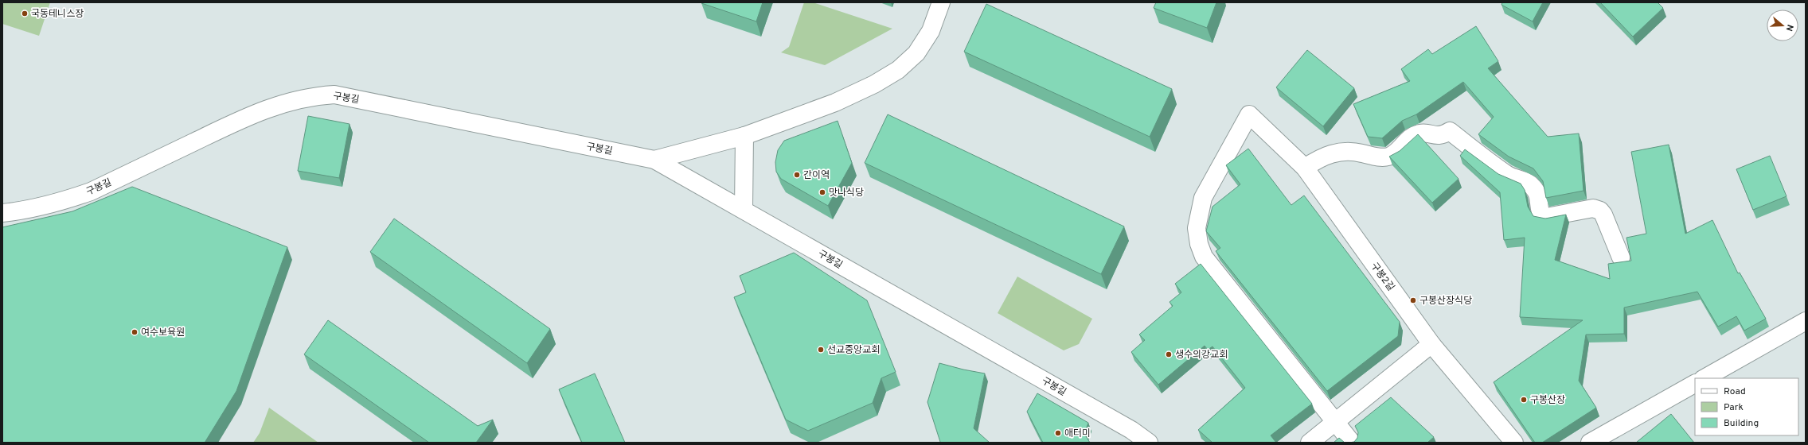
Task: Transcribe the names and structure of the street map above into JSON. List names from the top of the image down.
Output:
{
  "streets": {
    "street": ["구봉길", "구봉2길"]
  },
  "places": [
    "국동테니스장",
    "간이역",
    "맛나식당",
    "구봉산장식당",
    "여수보육원",
    "선교중앙교회",
    "생수의강교회",
    "구봉산장",
    "애터미"
  ],
  "legend": ["Road", "Park", "Building"],
  "north": "right"
}
